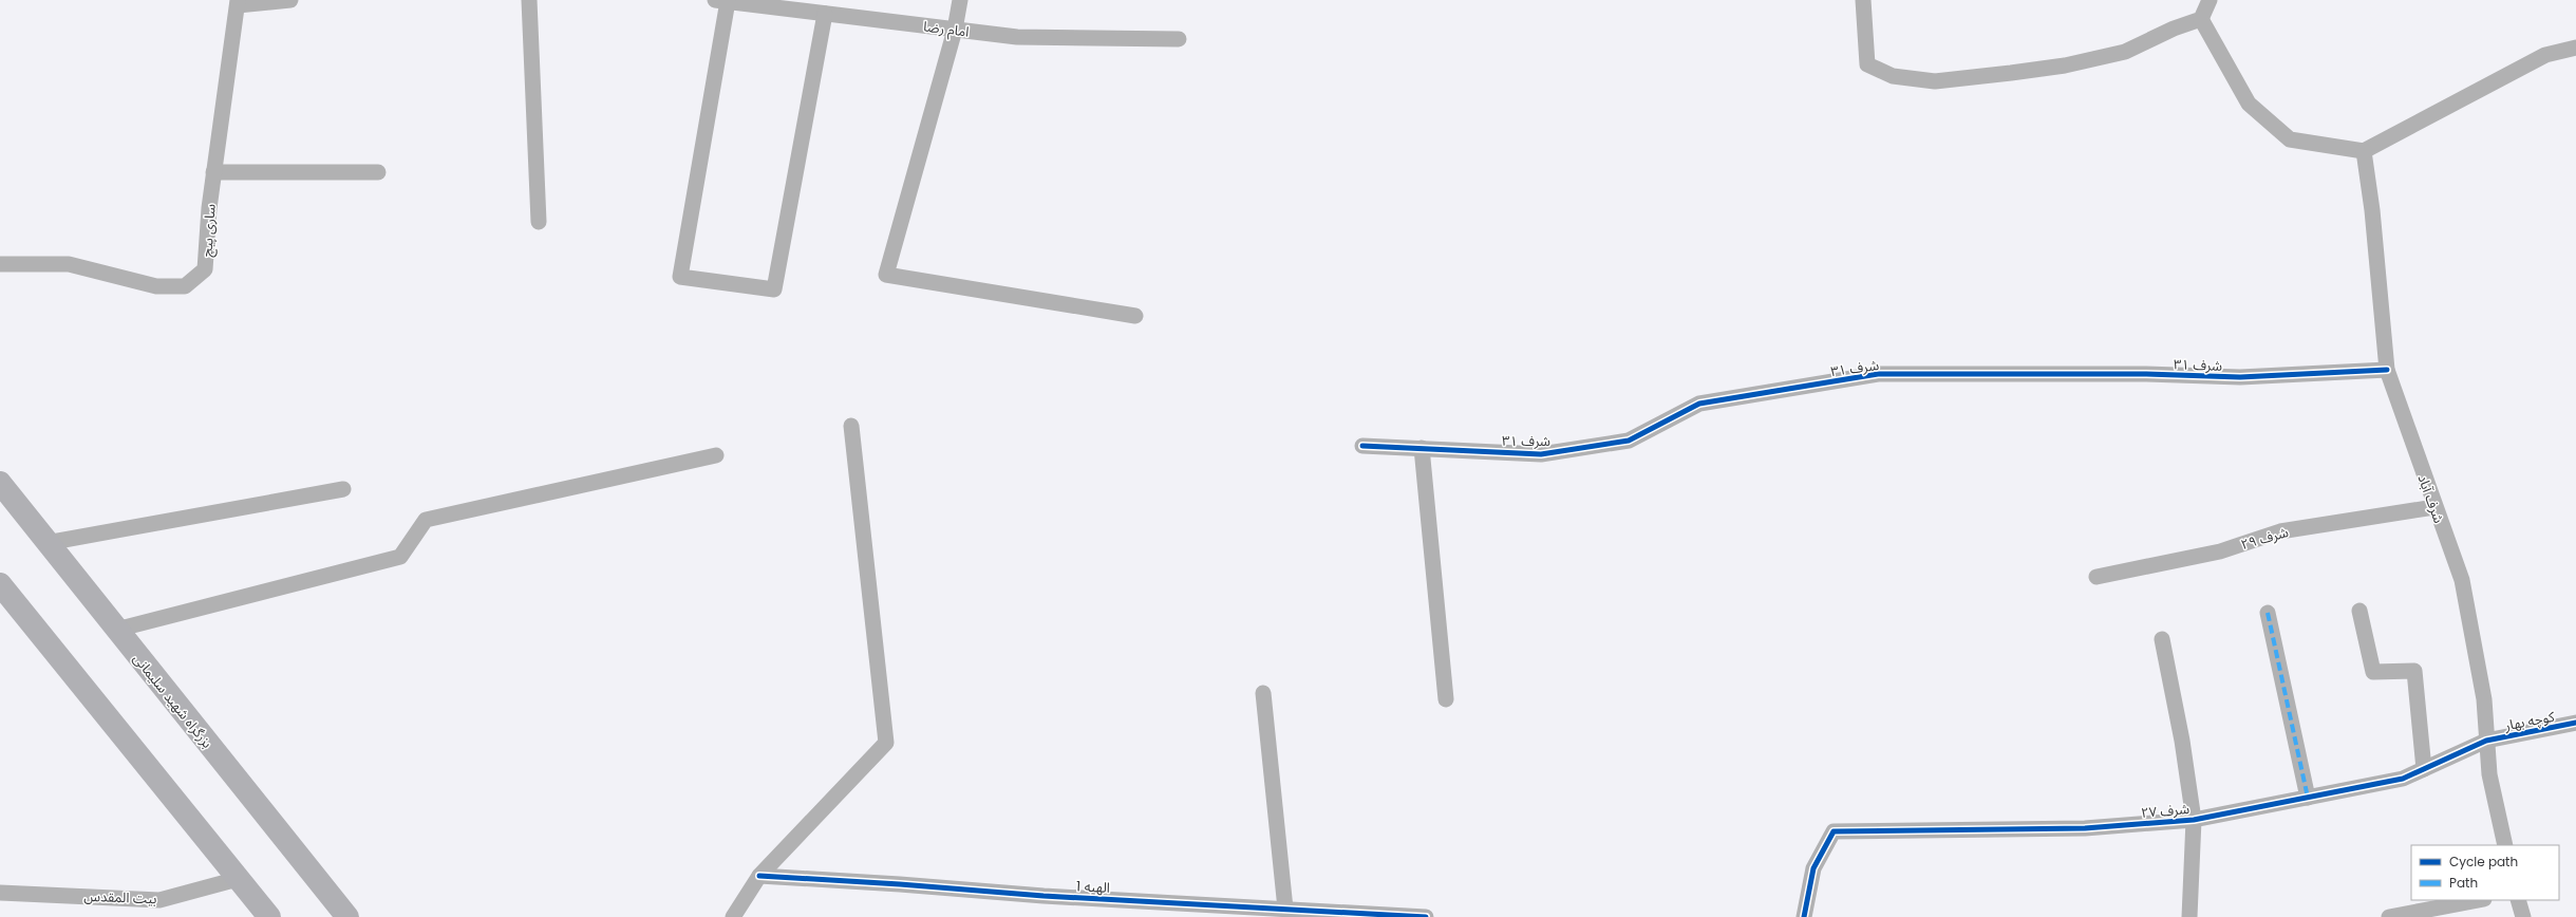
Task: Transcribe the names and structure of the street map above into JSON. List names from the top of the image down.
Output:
{
  "streets": {
    "highway": ["بزرگراه شهید سلیمانی"],
    "street": [
      "امام رضا",
      "ساری پیچ",
      "شرف ۳۱",
      "شرف آباد",
      "شرف ۲۹",
      "کوچه بهار",
      "شرف ۲۷",
      "الهیه 1",
      "بیت المقدس"
    ]
  },
  "crossings": [
    ["شرف ۳۱", "شرف آباد"],
    ["شرف آباد", "شرف ۲۹"],
    ["شرف آباد", "کوچه بهار"],
    ["شرف آباد", "شرف ۲۷"],
    ["کوچه بهار", "شرف ۲۷"]
  ],
  "legend": ["Cycle path", "Path"]
}
